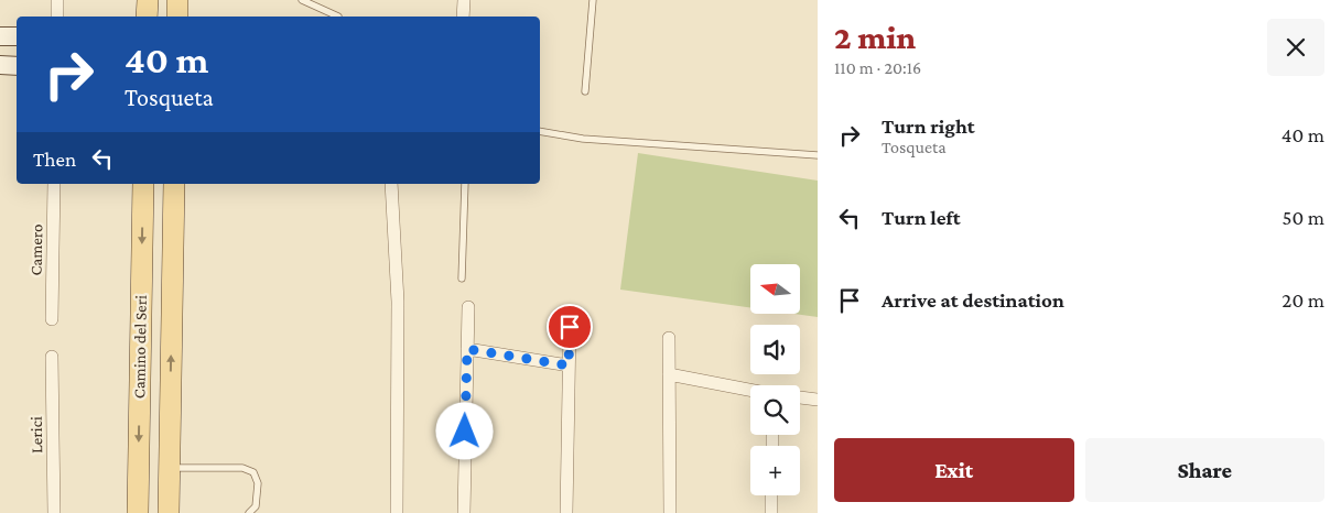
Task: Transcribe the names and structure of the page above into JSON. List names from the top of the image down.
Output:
{
  "streets": {
    "main road": ["Camino del Seri"],
    "street": ["Camero", "Lerici"]
  },
  "north": "left",
  "page": {
    "heading": ["2 min", "110 m · 20:16"],
    "turn": ["40 m", "Tosqueta"],
    "list": [
      {
        "name": "Turn right",
        "note": "Tosqueta",
        "value": "40 m"
      },
      {
        "name": "Turn left",
        "value": "50 m"
      },
      {
        "name": "Arrive at destination",
        "value": "20 m"
      }
    ],
    "then": "Then",
    "map_buttons": "+",
    "buttons": ["Exit", "Share"]
  }
}
